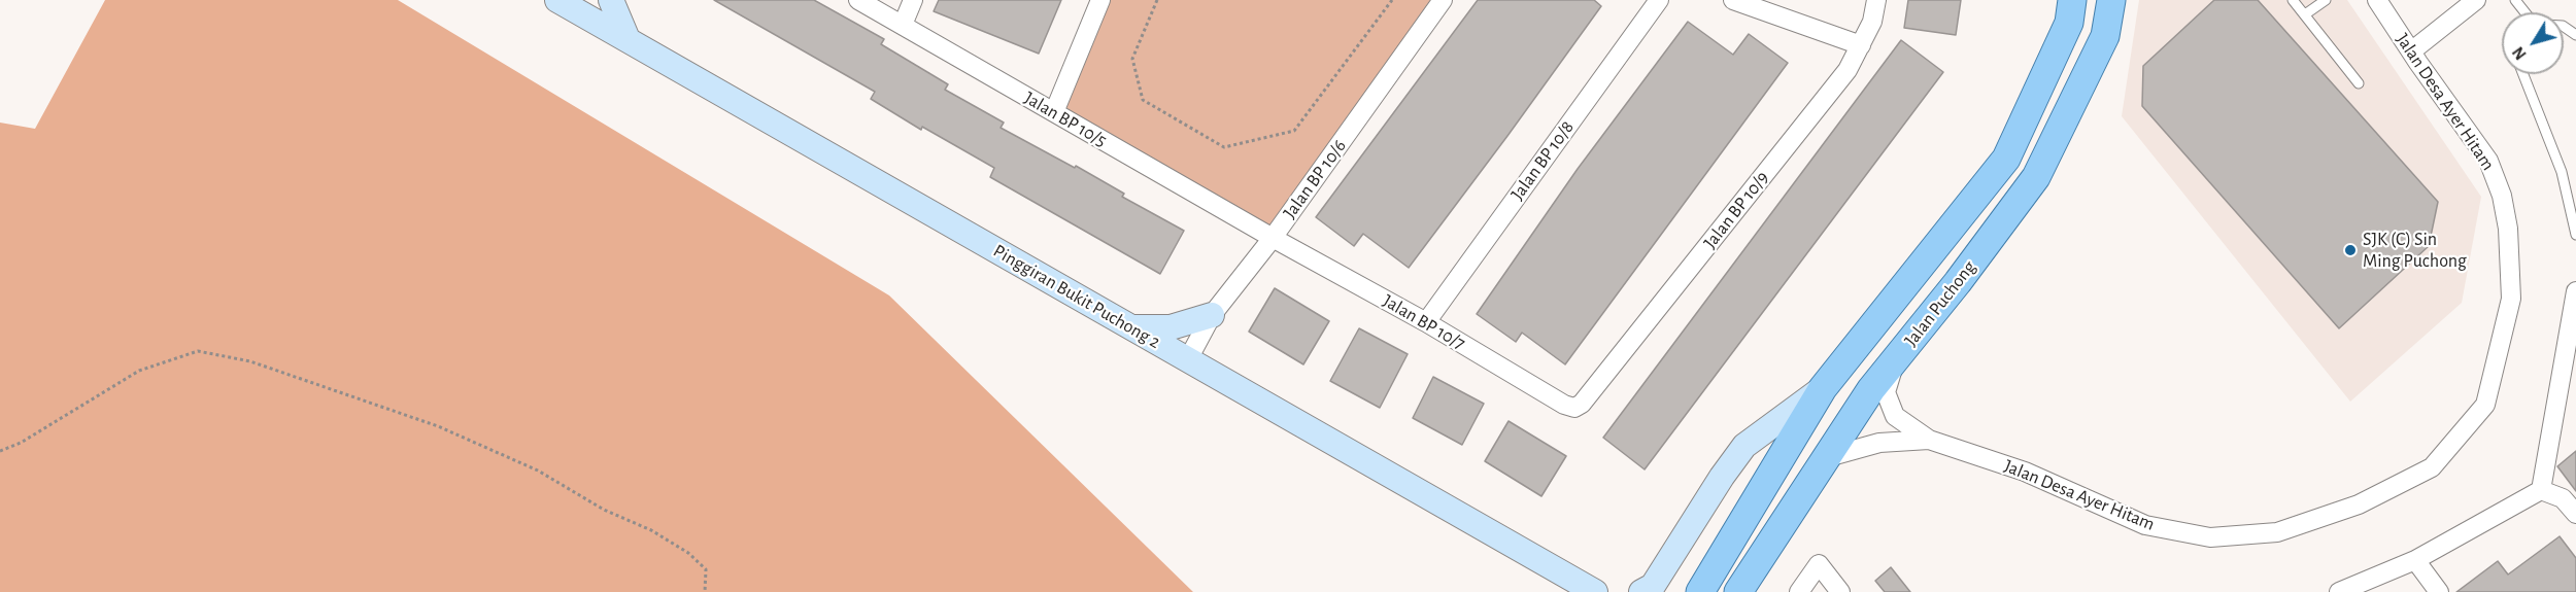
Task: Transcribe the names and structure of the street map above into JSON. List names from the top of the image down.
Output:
{
  "streets": {
    "main road": ["Jalan Puchong"],
    "street": [
      "Jalan Desa Ayer Hitam",
      "Jalan BP 10/5",
      "Jalan BP 10/8",
      "Jalan BP 10/6",
      "Jalan BP 10/9",
      "Pinggiran Bukit Puchong 2",
      "Jalan BP 10/7"
    ]
  },
  "crossings": [
    ["Jalan Desa Ayer Hitam", "Jalan Puchong"],
    ["Jalan BP 10/5", "Jalan BP 10/6"],
    ["Jalan BP 10/5", "Jalan BP 10/7"],
    ["Jalan BP 10/8", "Jalan BP 10/7"],
    ["Jalan BP 10/6", "Pinggiran Bukit Puchong 2"],
    ["Jalan BP 10/6", "Jalan BP 10/7"],
    ["Jalan BP 10/9", "Jalan BP 10/7"]
  ],
  "places": ["SJK (C) Sin Ming Puchong"],
  "north": "bottom left"
}
